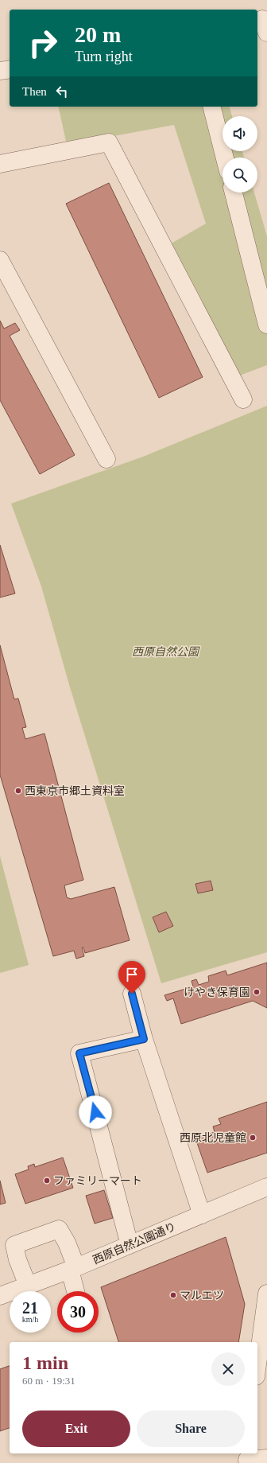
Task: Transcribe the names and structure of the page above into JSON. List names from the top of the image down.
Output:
{
  "streets": {
    "street": ["西原自然公園通り"]
  },
  "parks": ["西原自然公園"],
  "places": [
    "西東京市郷土資料室",
    "けやき保育園",
    "西原北児童館",
    "ファミリーマート",
    "マルエツ"
  ],
  "page": {
    "turn": ["20 m", "Turn right"],
    "then": "Then",
    "speed": "21 km/h",
    "limit": "30",
    "heading": ["1 min", "60 m · 19:31"],
    "buttons": ["Exit", "Share"]
  }
}
